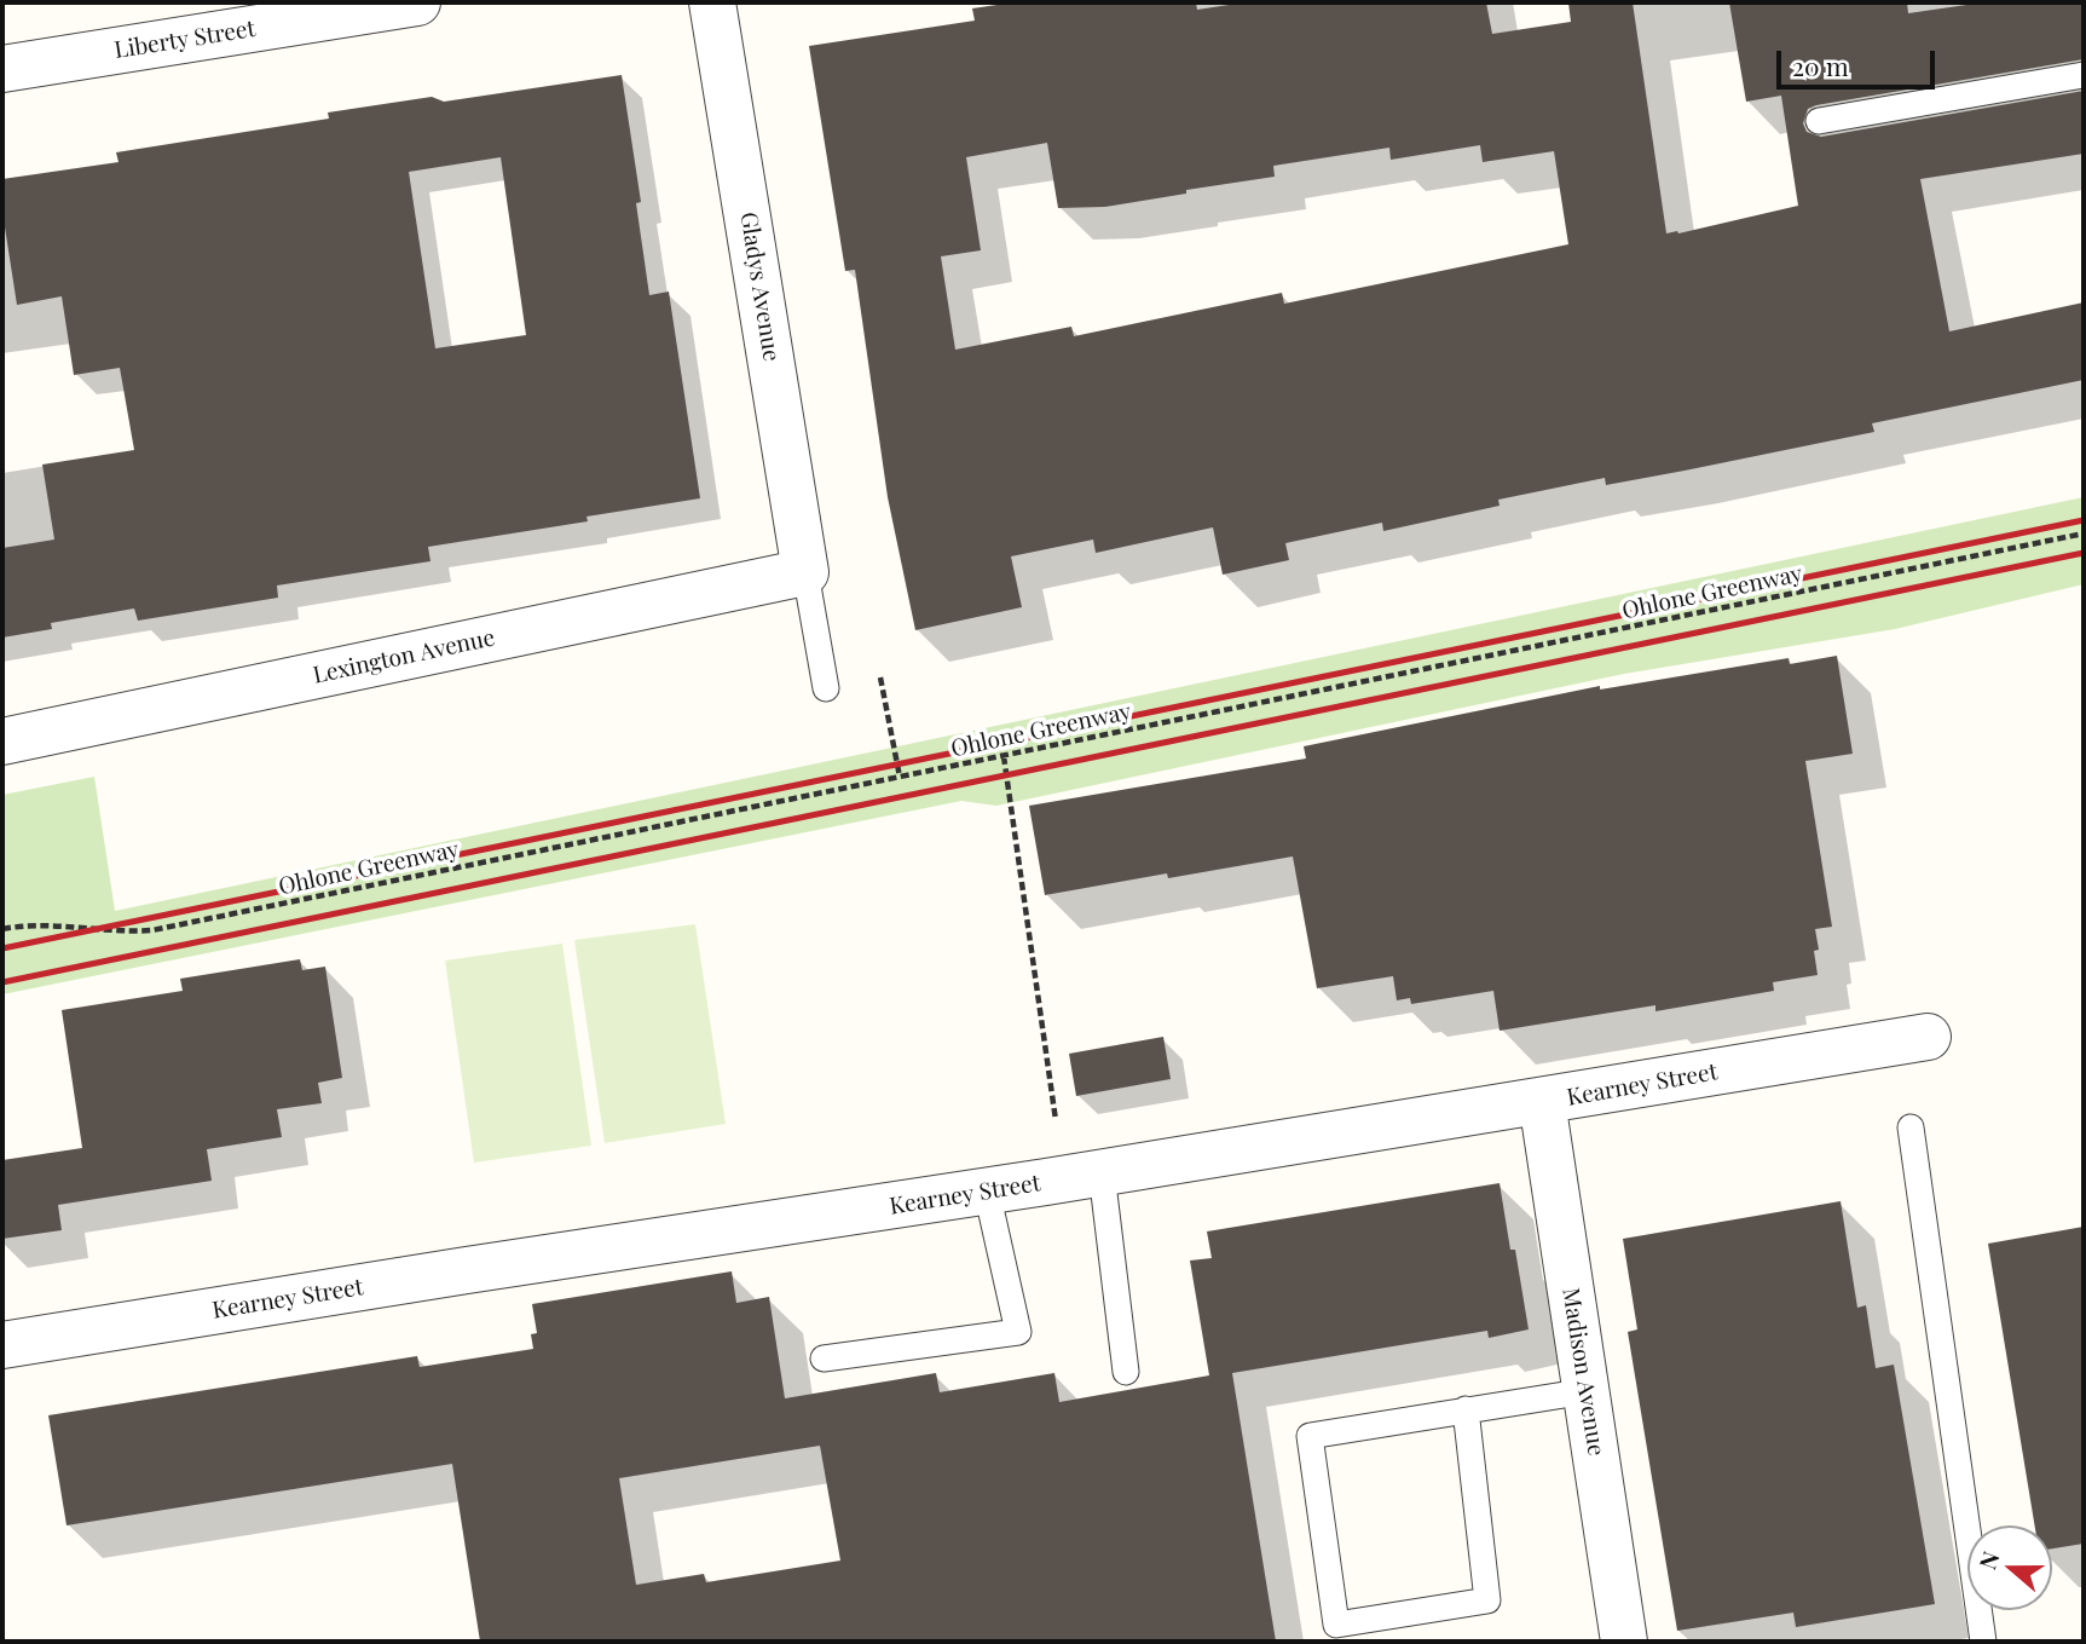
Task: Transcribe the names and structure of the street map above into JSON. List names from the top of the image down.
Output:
{
  "streets": {
    "street": [
      "Liberty Street",
      "Gladys Avenue",
      "Lexington Avenue",
      "Kearney Street",
      "Madison Avenue"
    ],
    "path": ["Ohlone Greenway"]
  },
  "crossings": [
    ["Gladys Avenue", "Lexington Avenue"],
    ["Kearney Street", "Madison Avenue"]
  ],
  "scale_bar": "20 m",
  "north": "left"
}
